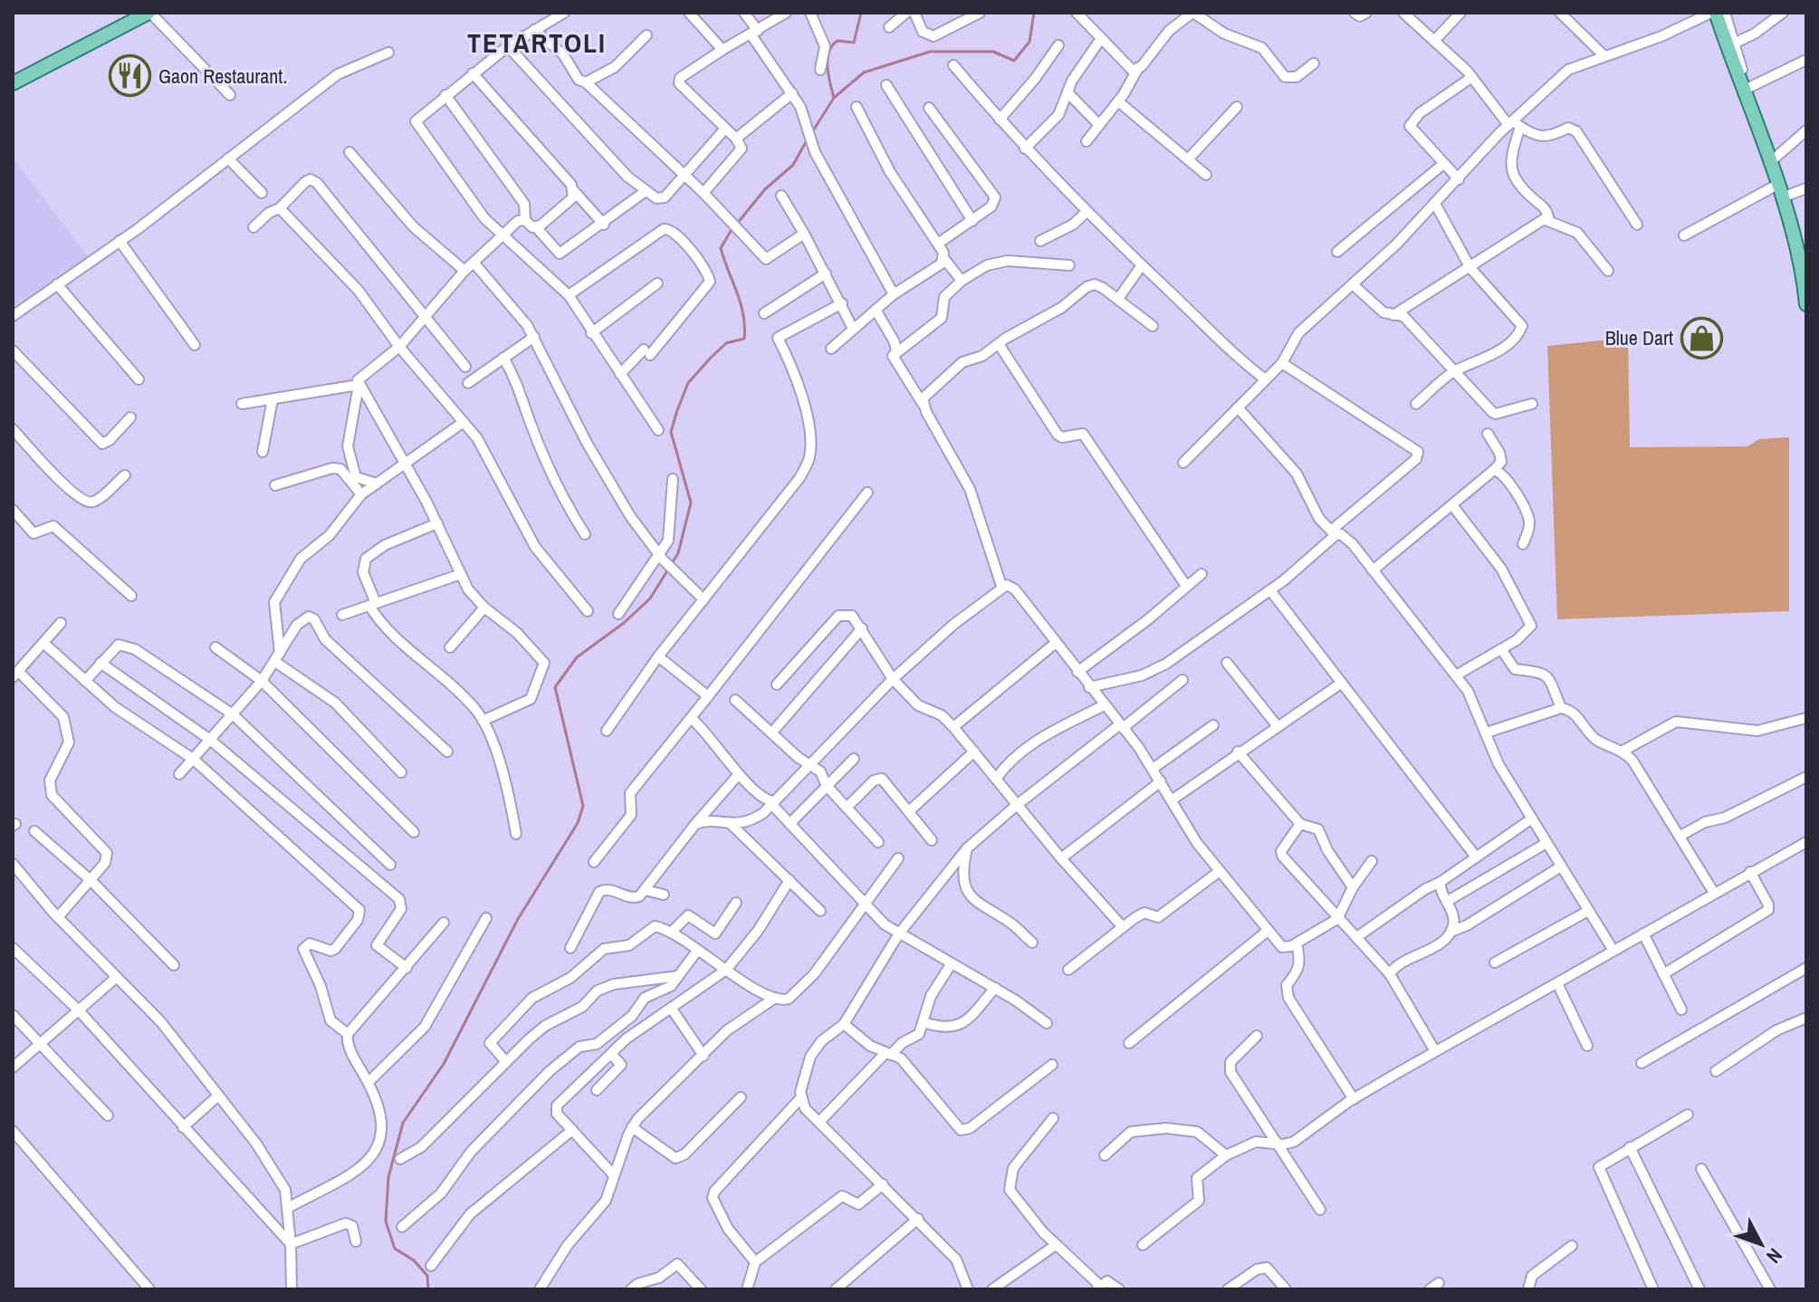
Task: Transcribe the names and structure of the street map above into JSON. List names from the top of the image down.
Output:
{
  "districts": ["TETARTOLI"],
  "places": {
    "restaurant": ["Gaon Restaurant."],
    "shop": ["Blue Dart"]
  },
  "north": "bottom right"
}
